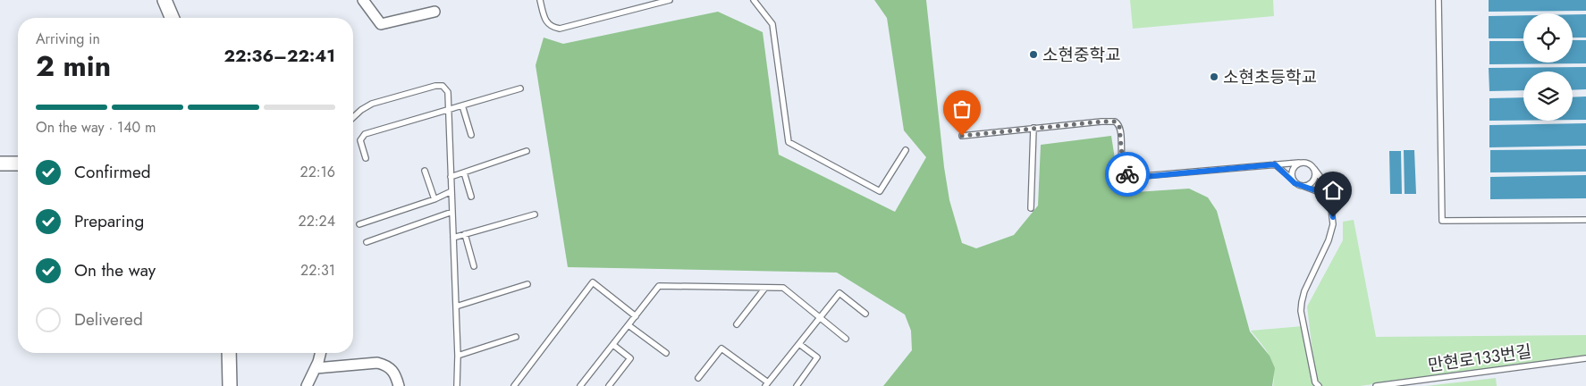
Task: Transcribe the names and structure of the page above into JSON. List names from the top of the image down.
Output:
{
  "streets": {
    "lane": ["만현로133번길"]
  },
  "places": ["소현중학교", "소현초등학교"],
  "page": {
    "heading": ["2 min", "Arriving in", "22:36–22:41"],
    "bar": "On the way · 140 m",
    "list": [
      ["Confirmed", "22:16"],
      ["Preparing", "22:24"],
      ["On the way", "22:31"],
      "Delivered"
    ]
  }
}
